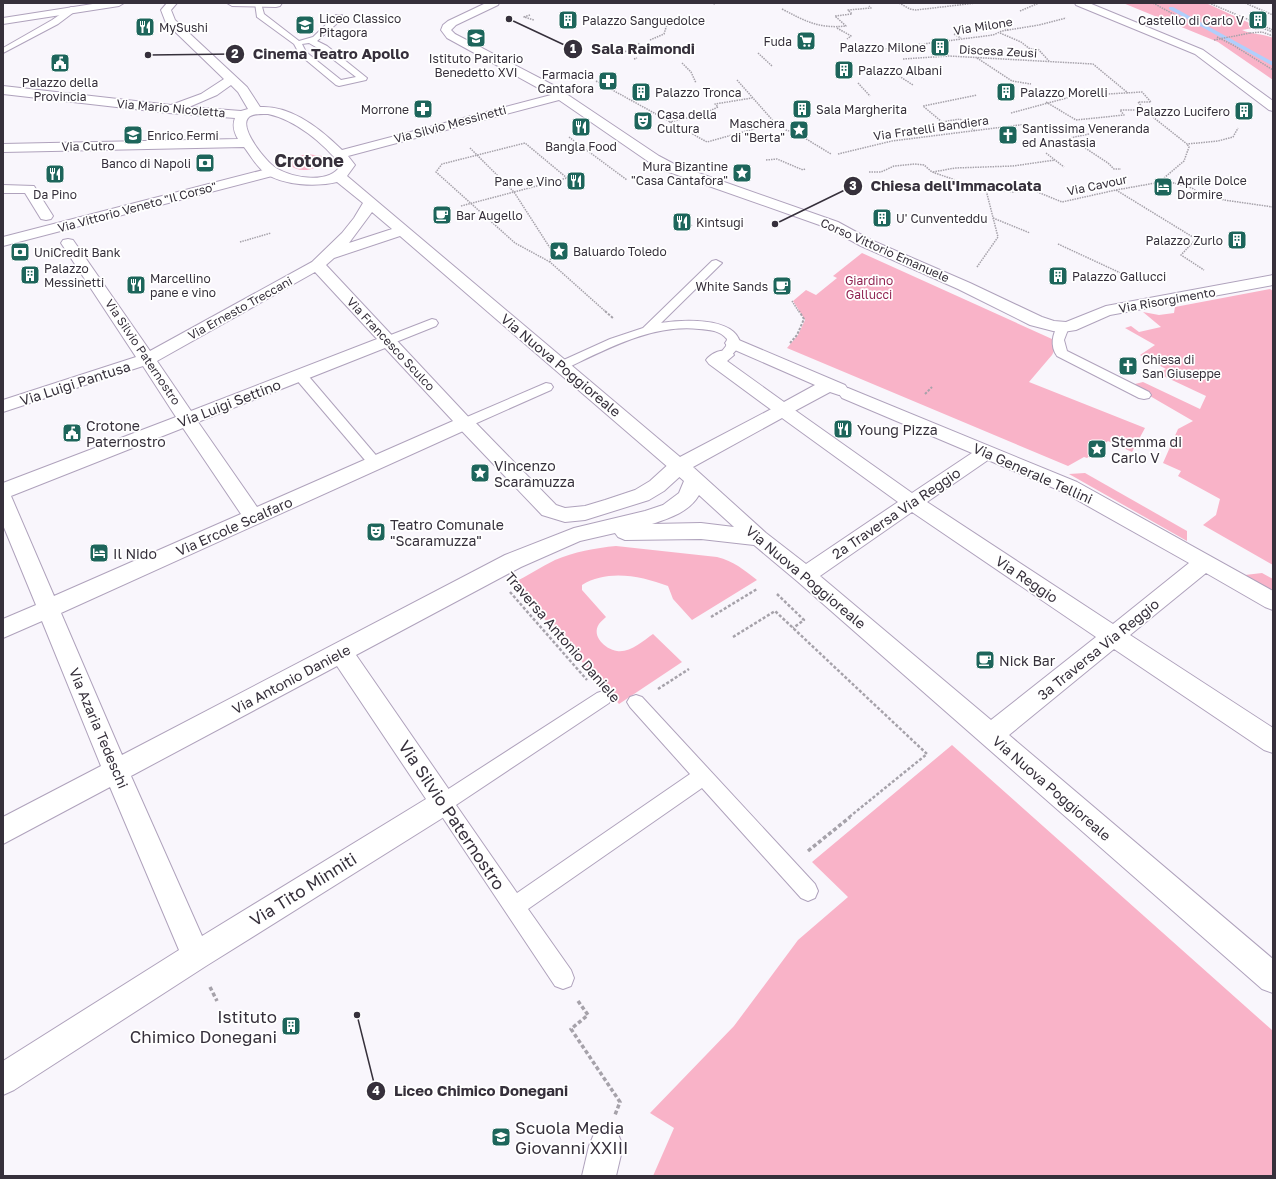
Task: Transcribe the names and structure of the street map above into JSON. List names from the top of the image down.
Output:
{
  "streets": {
    "street": [
      "Via Mario Nicoletta",
      "Via Silvio Messinetti",
      "Via Cutro",
      "Via Vittorio Veneto \"Il Corso\"",
      "Corso Vittorio Emanuele",
      "Via Risorgimento",
      "Via Ernesto Treccani",
      "Via Francesco Sculco",
      "Via Silvio Paternostro",
      "Via Nuova Poggioreale",
      "Via Luigi Pantusa",
      "Via Luigi Settino",
      "Via Generale Tellini",
      "2a Traversa Via Reggio",
      "Via Ercole Scalfaro",
      "Via Reggio",
      "3a Traversa Via Reggio",
      "Via Antonio Daniele",
      "Via Azaria Tedeschi",
      "Via Tito Minniti"
    ],
    "path": [
      "Via Milone",
      "Discesa Zeusi",
      "Via Fratelli Bandiera",
      "Via Cavour",
      "Traversa Antonio Daniele"
    ]
  },
  "crossings": [
    ["Via Mario Nicoletta", "Via Silvio Messinetti"],
    ["Via Silvio Messinetti", "Corso Vittorio Emanuele"],
    ["Via Vittorio Veneto \"Il Corso\"", "Via Silvio Paternostro"],
    ["Corso Vittorio Emanuele", "Via Risorgimento"],
    ["Via Ernesto Treccani", "Via Francesco Sculco"],
    ["Via Ernesto Treccani", "Via Silvio Paternostro"],
    ["Via Ernesto Treccani", "Via Luigi Pantusa"],
    ["Via Francesco Sculco", "Via Nuova Poggioreale"],
    ["Via Francesco Sculco", "Via Luigi Settino"],
    ["Via Francesco Sculco", "Via Generale Tellini"],
    ["Via Francesco Sculco", "Via Ercole Scalfaro"],
    ["Via Francesco Sculco", "Via Reggio"],
    ["Via Silvio Paternostro", "Via Luigi Pantusa"],
    ["Via Silvio Paternostro", "Via Luigi Settino"],
    ["Via Silvio Paternostro", "Via Ercole Scalfaro"],
    ["Via Silvio Paternostro", "Via Antonio Daniele"],
    ["Via Silvio Paternostro", "Via Tito Minniti"],
    ["Via Nuova Poggioreale", "2a Traversa Via Reggio"],
    ["Via Nuova Poggioreale", "3a Traversa Via Reggio"],
    ["Via Generale Tellini", "2a Traversa Via Reggio"],
    ["Via Generale Tellini", "Via Reggio"],
    ["Via Generale Tellini", "3a Traversa Via Reggio"],
    ["2a Traversa Via Reggio", "Via Reggio"],
    ["Via Ercole Scalfaro", "Via Azaria Tedeschi"],
    ["Via Reggio", "3a Traversa Via Reggio"],
    ["Traversa Antonio Daniele", "Via Antonio Daniele"],
    ["Traversa Antonio Daniele", "Via Tito Minniti"],
    ["Via Antonio Daniele", "Via Azaria Tedeschi"],
    ["Via Azaria Tedeschi", "Via Tito Minniti"]
  ],
  "districts": ["Crotone"],
  "parks": ["Giardino Gallucci"],
  "places": {
    "other": [
      "Sala Raimondi",
      "Cinema Teatro Apollo",
      "Chiesa dell'Immacolata",
      "Liceo Chimico Donegani"
    ],
    "building": [
      "Palazzo Sanguedolce",
      "Castello di Carlo V",
      "Palazzo Milone",
      "Palazzo Albani",
      "Palazzo Tronca",
      "Palazzo Morelli",
      "Sala Margherita",
      "Palazzo Lucifero",
      "U' Cunventeddu",
      "Palazzo Zurlo",
      "Palazzo Messinetti",
      "Palazzo Gallucci",
      "Istituto Chimico Donegani"
    ],
    "school or university": [
      "Liceo Classico Pitagora",
      "Istituto Paritario Benedetto XVI",
      "Enrico Fermi",
      "Scuola Media Giovanni XXIII"
    ],
    "restaurant": [
      "MySushi",
      "Bangla Food",
      "Da Pino",
      "Pane e Vino",
      "Kintsugi",
      "Marcellino pane e vino",
      "Young Pizza"
    ],
    "supermarket": ["Fuda"],
    "public building": ["Palazzo della Provincia", "Crotone Paternostro"],
    "pharmacy": ["Farmacia Cantafora", "Morrone"],
    "theatre": ["Casa della Cultura", "Teatro Comunale \"Scaramuzza\""],
    "place": [
      "Maschera di \"Berta\"",
      "Mura Bizantine \"Casa Cantafora\"",
      "Baluardo Toledo",
      "Stemma di Carlo V",
      "Vincenzo Scaramuzza"
    ],
    "church": ["Santissima Veneranda ed Anastasia", "Chiesa di San Giuseppe"],
    "bank": ["Banco di Napoli", "UniCredit Bank"],
    "hotel": ["Aprile Dolce Dormire", "Il Nido"],
    "cafe": ["Bar Augello", "White Sands", "Nick Bar"]
  }
}
